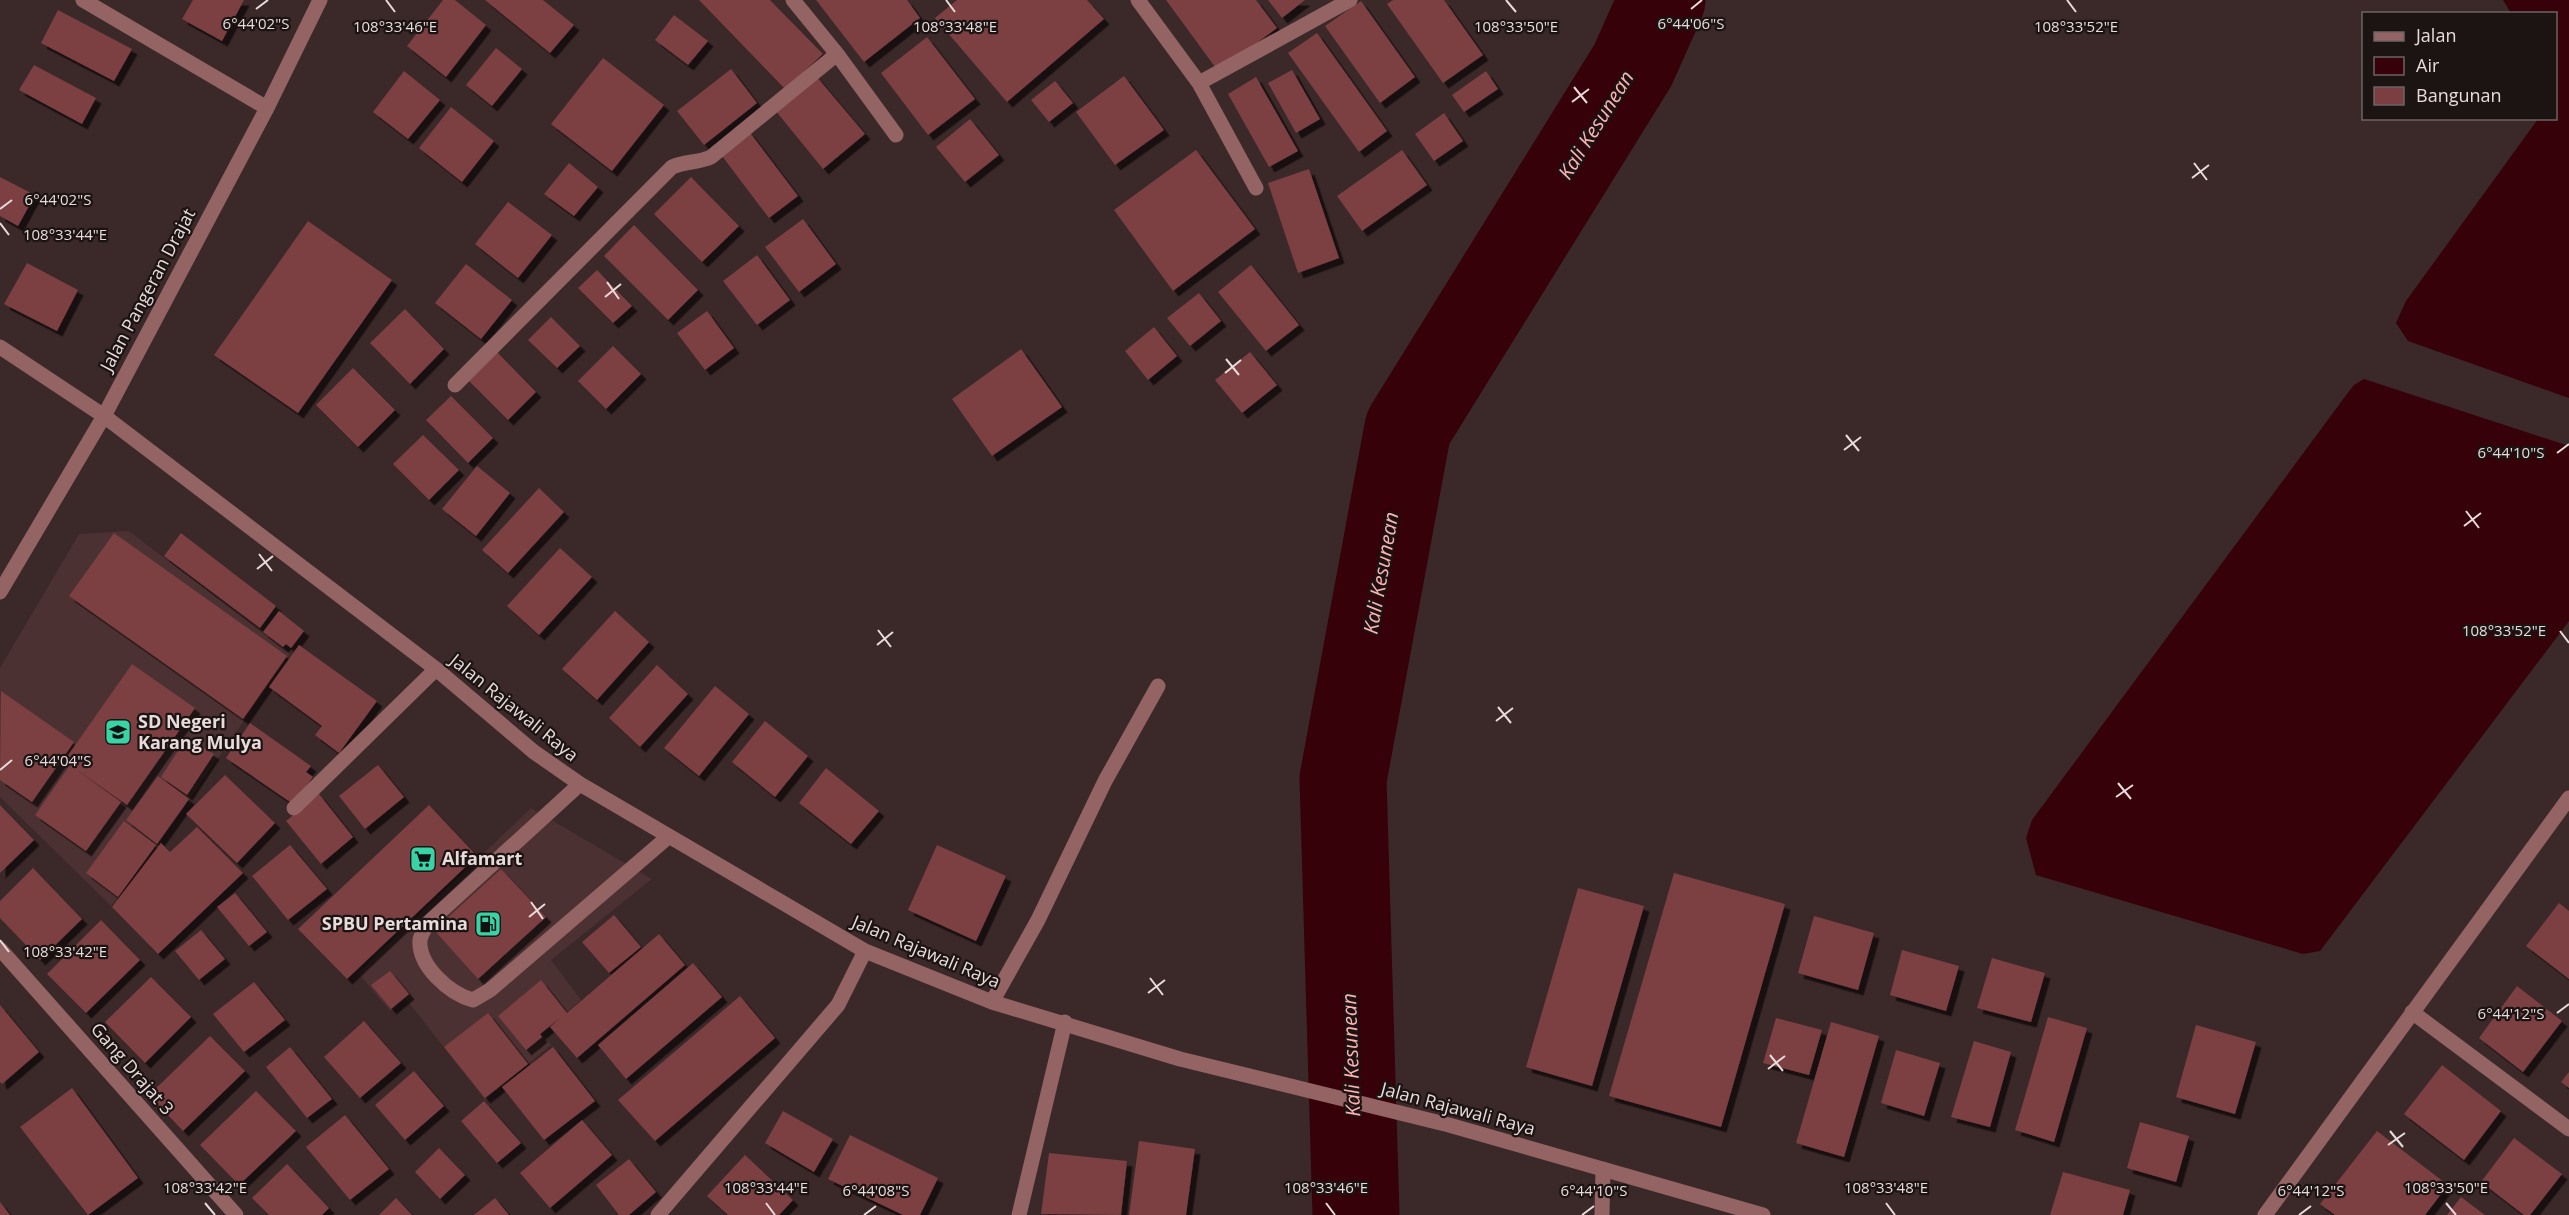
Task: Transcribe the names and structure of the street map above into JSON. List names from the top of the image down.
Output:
{
  "streets": {
    "street": ["Jalan Pangeran Drajat", "Jalan Rajawali Raya", "Gang Drajat 3"]
  },
  "crossings": [
    ["Jalan Pangeran Drajat", "Jalan Rajawali Raya"]
  ],
  "water": ["Kali Kesunean"],
  "places": {
    "school or university": ["SD Negeri Karang Mulya"],
    "supermarket": ["Alfamart"],
    "fuel station": ["SPBU Pertamina"]
  },
  "legend": ["Jalan", "Air", "Bangunan"],
  "coordinates": [
    "6°44'02\"S",
    "6°44'06\"S",
    "108°33'46\"E",
    "108°33'48\"E",
    "108°33'50\"E",
    "108°33'52\"E",
    "108°33'44\"E",
    "6°44'10\"S",
    "6°44'04\"S",
    "108°33'42\"E",
    "6°44'12\"S",
    "6°44'08\"S"
  ]
}
